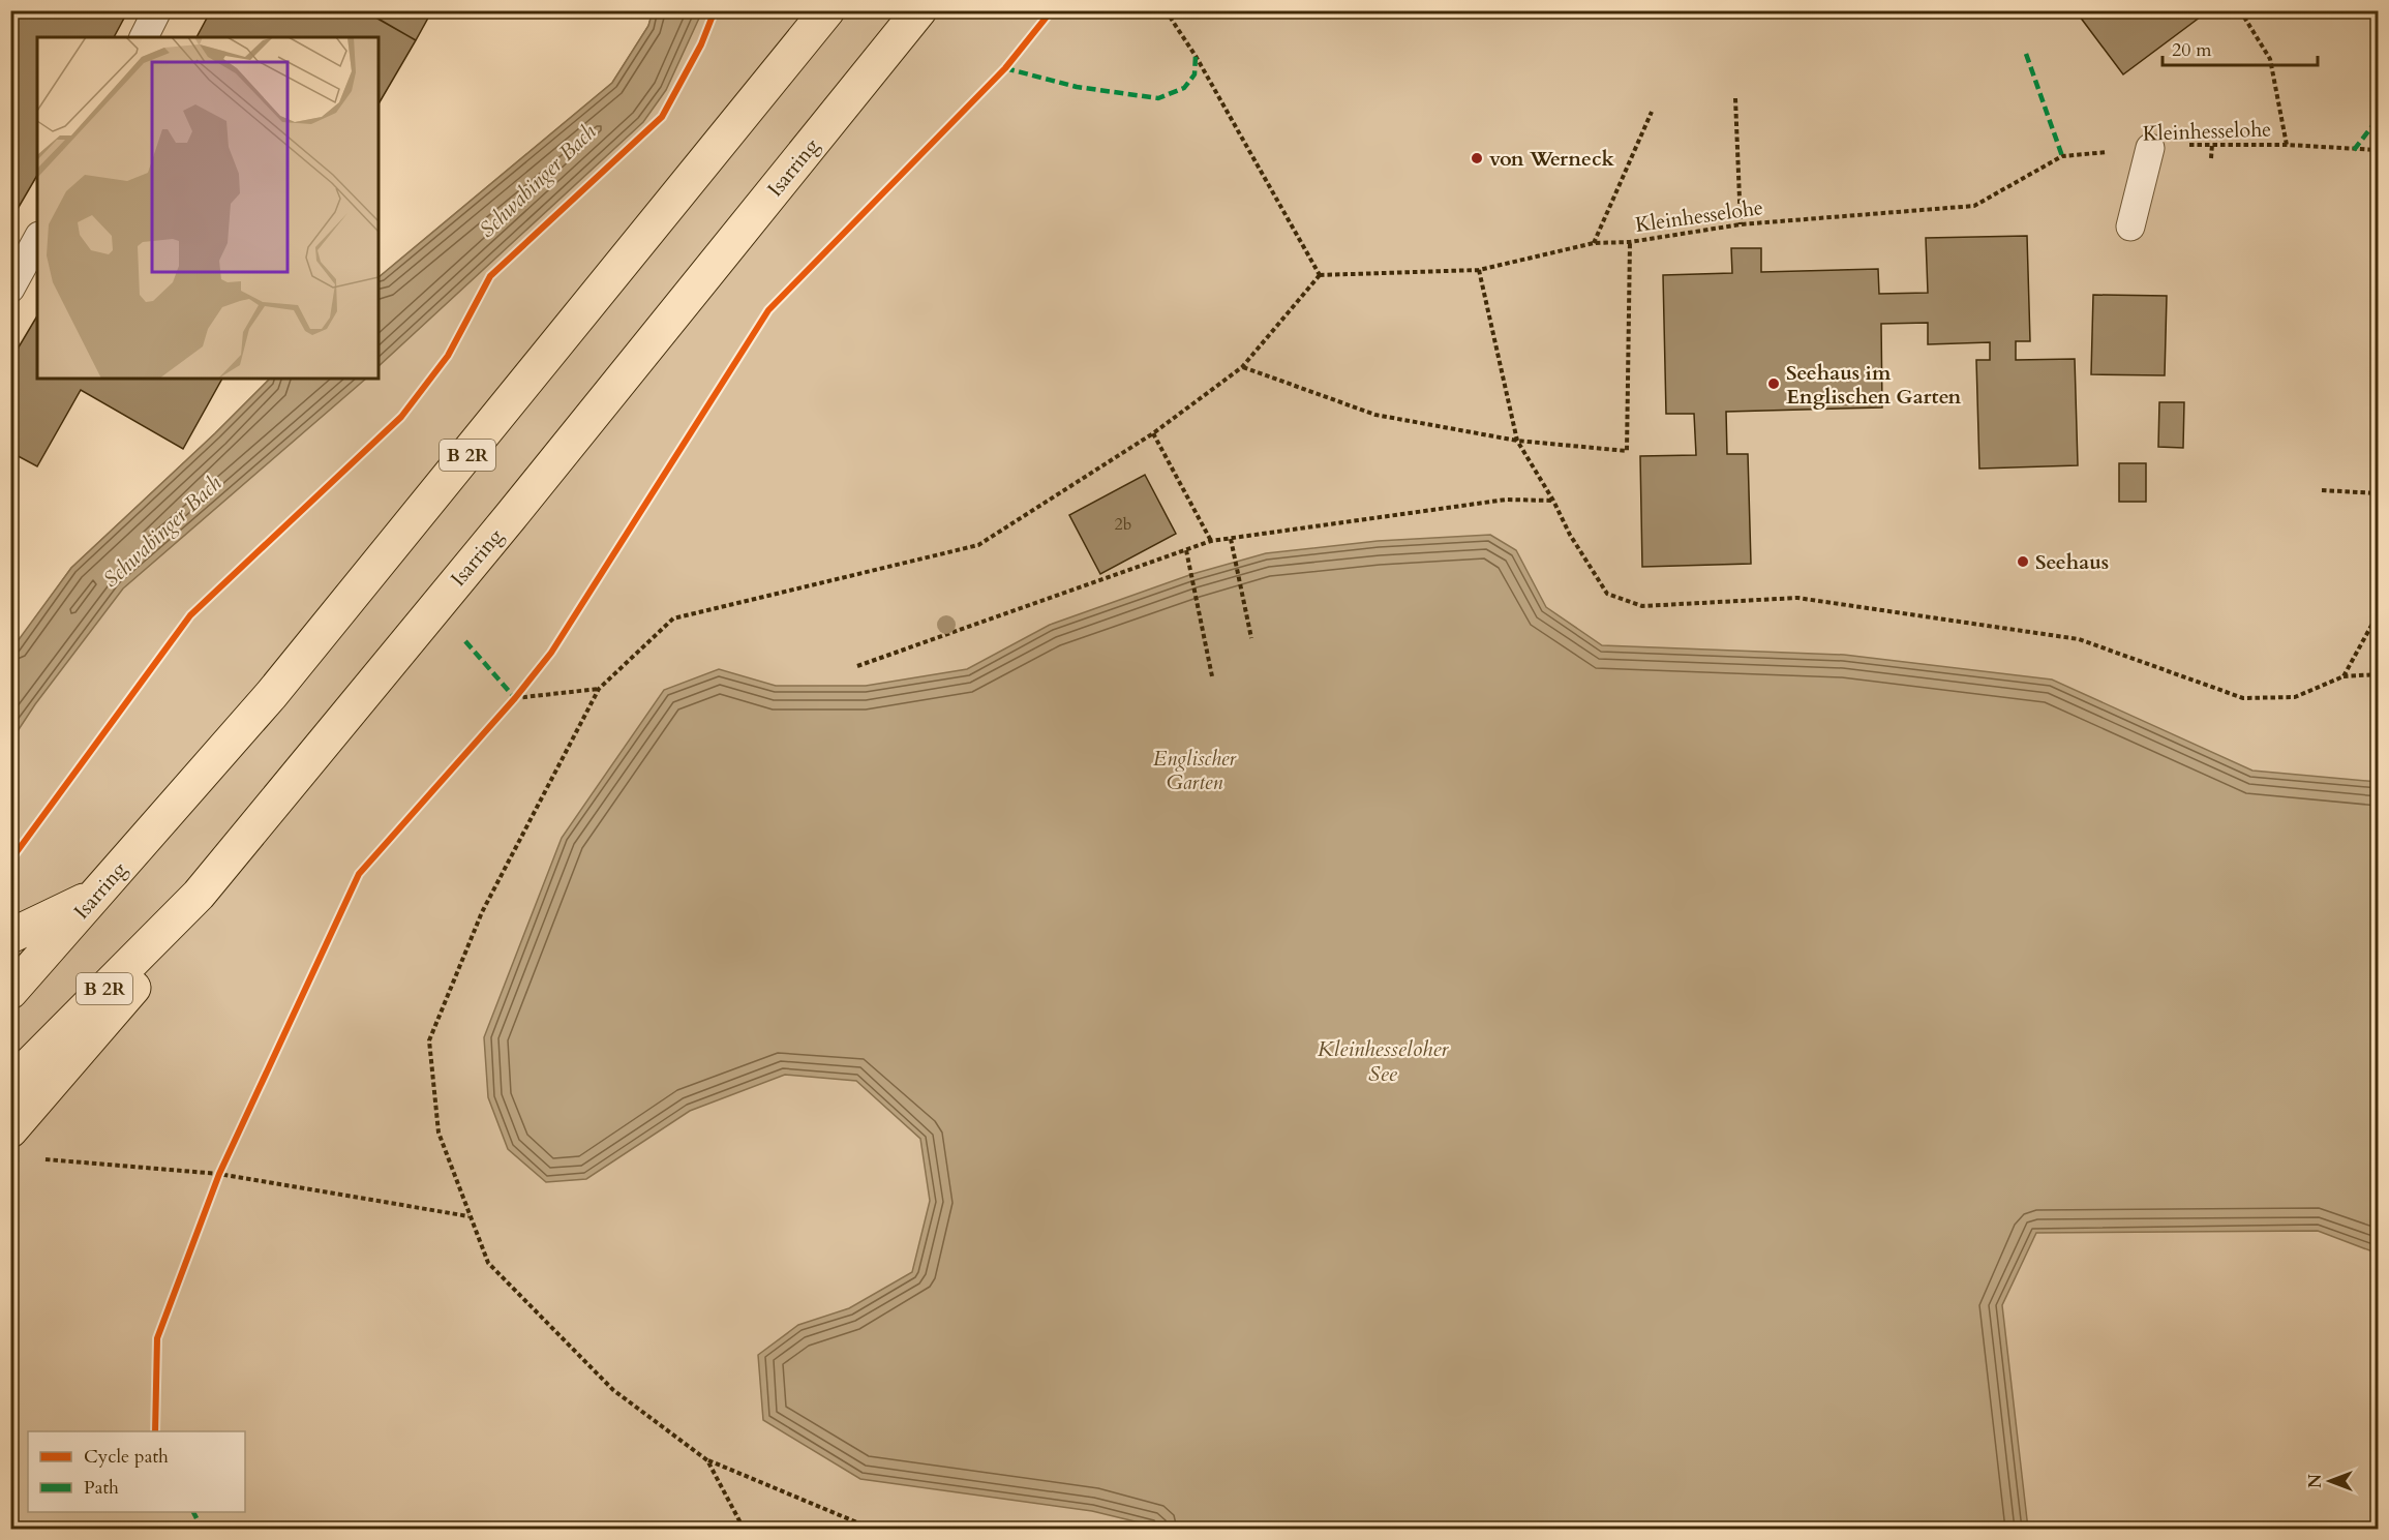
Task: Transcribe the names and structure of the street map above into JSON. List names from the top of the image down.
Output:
{
  "streets": {
    "highway": ["Isarring", "B 2R"],
    "path": ["Kleinhesselohe"]
  },
  "water": ["Schwabinger Bach", "Kleinhesseloher See"],
  "parks": ["Englischer Garten"],
  "places": ["von Werneck", "Seehaus im Englischen Garten", "Seehaus"],
  "house_numbers": ["2b"],
  "legend": ["Cycle path", "Path"],
  "scale_bar": "20 m",
  "north": "left"
}
